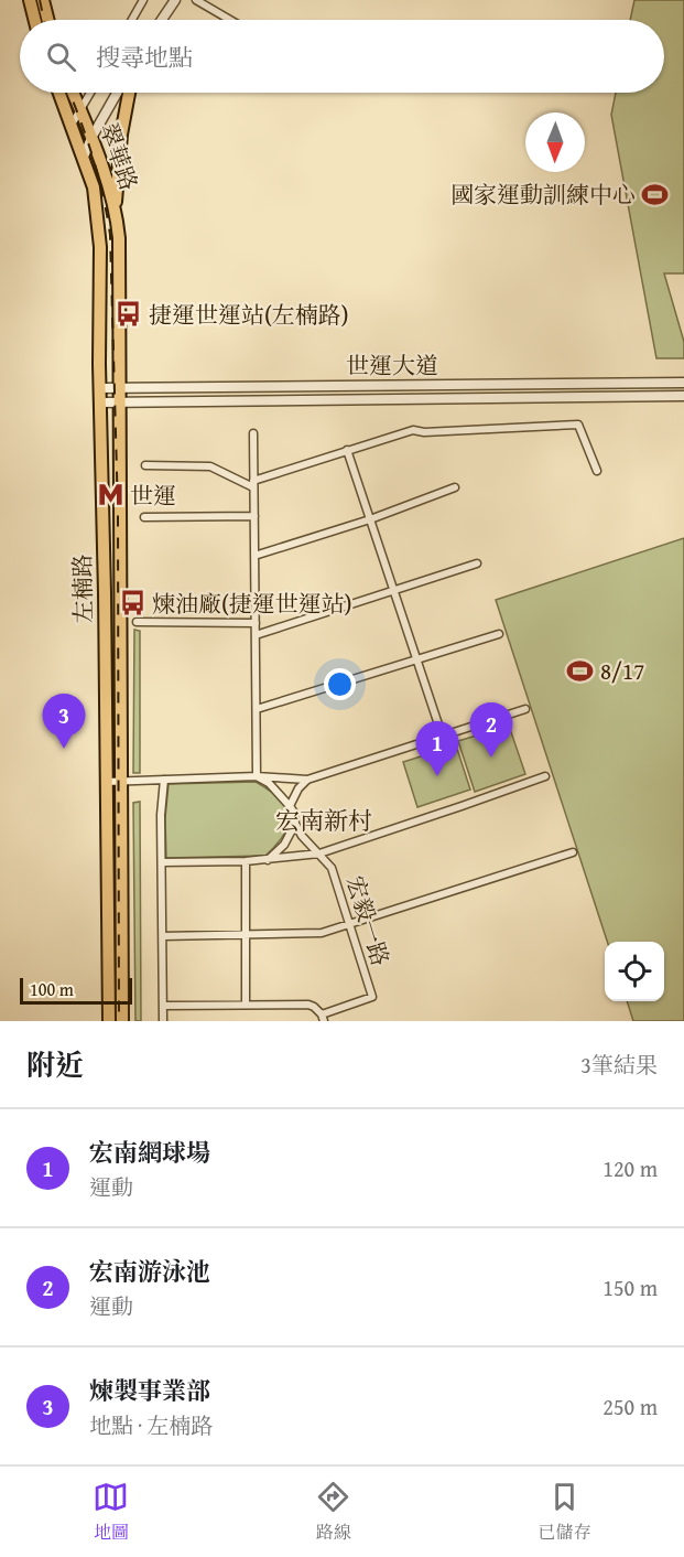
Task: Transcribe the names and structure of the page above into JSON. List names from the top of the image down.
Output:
{
  "streets": {
    "main road": ["翠華路", "左楠路"],
    "street": ["世運大道", "宏毅一路"]
  },
  "crossings": [
    ["翠華路", "左楠路"],
    ["世運大道", "左楠路"]
  ],
  "districts": ["宏南新村"],
  "places": {
    "sports": ["國家運動訓練中心", "8/17"],
    "bus stop": ["捷運世運站(左楠路)", "煉油廠(捷運世運站)"],
    "metro station": ["世運"]
  },
  "scale_bar": "100 m",
  "north": "bottom",
  "page": {
    "search": "搜尋地點",
    "pins": ["3", "2", "1"],
    "scale": "100 m",
    "heading": ["附近", "3筆結果"],
    "list": [
      {
        "mark": "1",
        "name": "宏南網球場",
        "note": "運動",
        "value": "120 m"
      },
      {
        "mark": "2",
        "name": "宏南游泳池",
        "note": "運動",
        "value": "150 m"
      },
      {
        "mark": "3",
        "name": "煉製事業部",
        "note": "地點 · 左楠路",
        "value": "250 m"
      }
    ],
    "nav": ["地圖", "路線", "已儲存"]
  }
}
